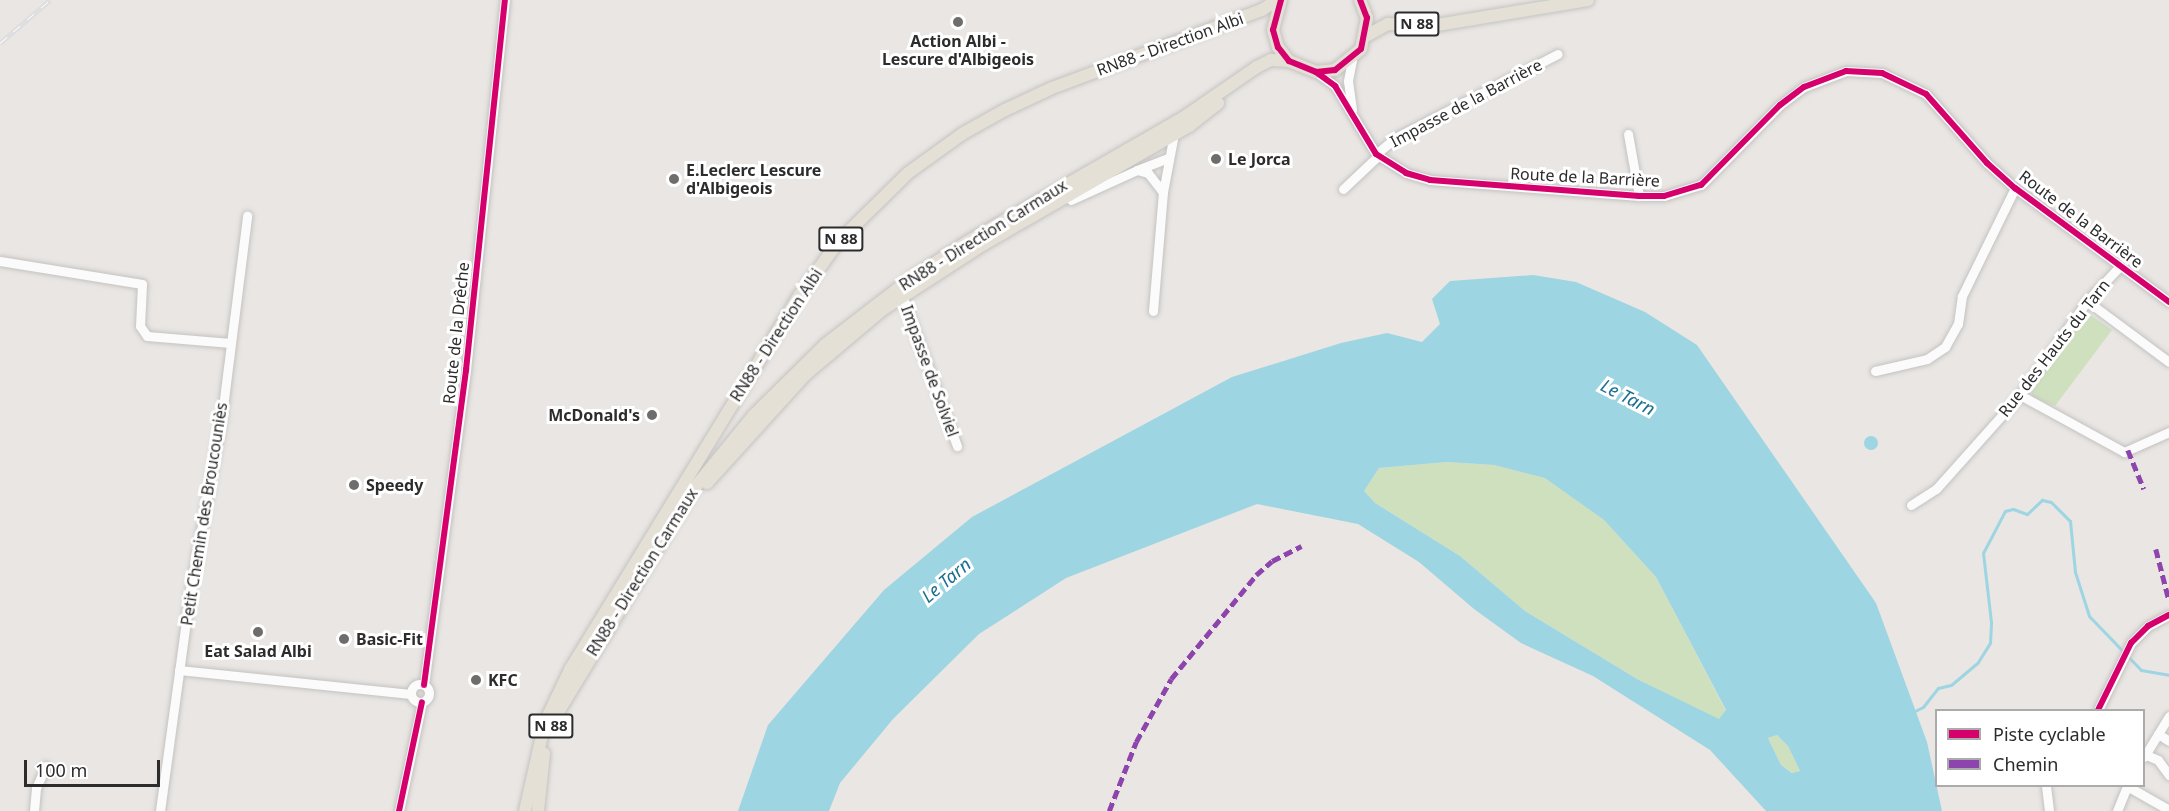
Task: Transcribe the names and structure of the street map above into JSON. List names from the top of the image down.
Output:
{
  "streets": {
    "main road": ["N 88", "RN88 - Direction Albi", "RN88 - Direction Carmaux"],
    "street": [
      "Impasse de la Barrière",
      "Route de la Barrière",
      "Route de la Drêche",
      "Rue des Hauts du Tarn",
      "Impasse de Solviel",
      "Petit Chemin des Broucouniès"
    ]
  },
  "crossings": [
    ["Impasse de la Barrière", "Route de la Barrière"],
    ["Route de la Barrière", "Rue des Hauts du Tarn"]
  ],
  "water": ["Le Tarn"],
  "places": [
    "Action Albi - Lescure d'Albigeois",
    "Le Jorca",
    "E.Leclerc Lescure d'Albigeois",
    "McDonald's",
    "Speedy",
    "Eat Salad Albi",
    "Basic-Fit",
    "KFC"
  ],
  "legend": ["Piste cyclable", "Chemin"],
  "scale_bar": "100 m"
}
